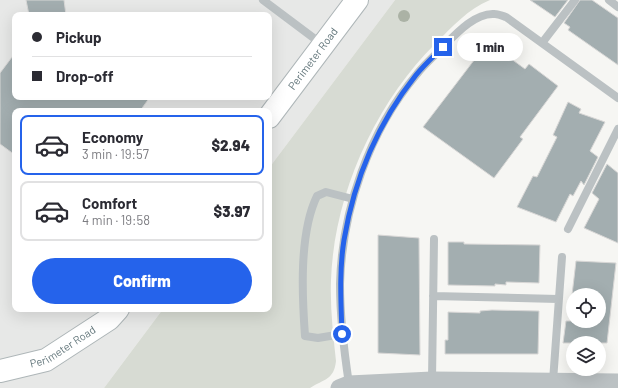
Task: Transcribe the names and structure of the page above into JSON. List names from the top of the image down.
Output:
{
  "streets": {
    "street": ["Perimeter Road"]
  },
  "page": {
    "banner": ["Pickup", "Drop-off"],
    "bubble": "1 min",
    "list": [
      {
        "name": "Economy",
        "note": "3 min · 19:57",
        "value": "$2.94"
      },
      {
        "name": "Comfort",
        "note": "4 min · 19:58",
        "value": "$3.97"
      }
    ],
    "buttons": "Confirm"
  }
}
